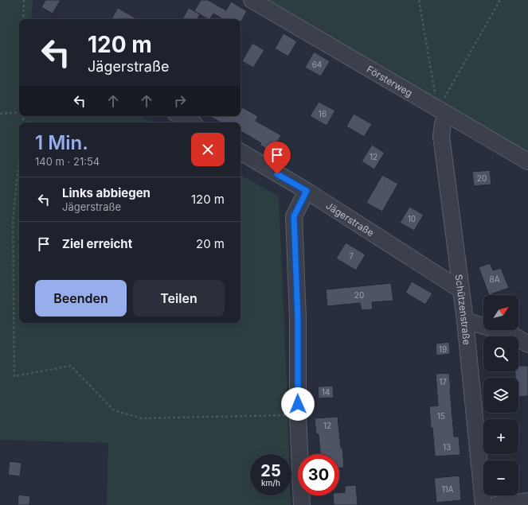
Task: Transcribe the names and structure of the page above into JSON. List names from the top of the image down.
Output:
{
  "streets": {
    "street": ["Försterweg", "Jägerstraße", "Schützenstraße"]
  },
  "crossings": [
    ["Försterweg", "Schützenstraße"],
    ["Jägerstraße", "Schützenstraße"]
  ],
  "house_numbers": [
    "64",
    "16",
    "12",
    "20",
    "10",
    "7",
    "8A",
    "20",
    "19",
    "17",
    "14",
    "15",
    "12",
    "13",
    "11A"
  ],
  "north": "top right",
  "page": {
    "turn": ["120 m", "Jägerstraße"],
    "heading": ["1 Min.", "140 m · 21:54"],
    "list": [
      {
        "name": "Links abbiegen",
        "note": "Jägerstraße",
        "value": "120 m"
      },
      {
        "name": "Ziel erreicht",
        "value": "20 m"
      }
    ],
    "buttons": ["Beenden", "Teilen"],
    "map_buttons": ["+", "−"],
    "speed": "25 km/h",
    "limit": "30"
  }
}
